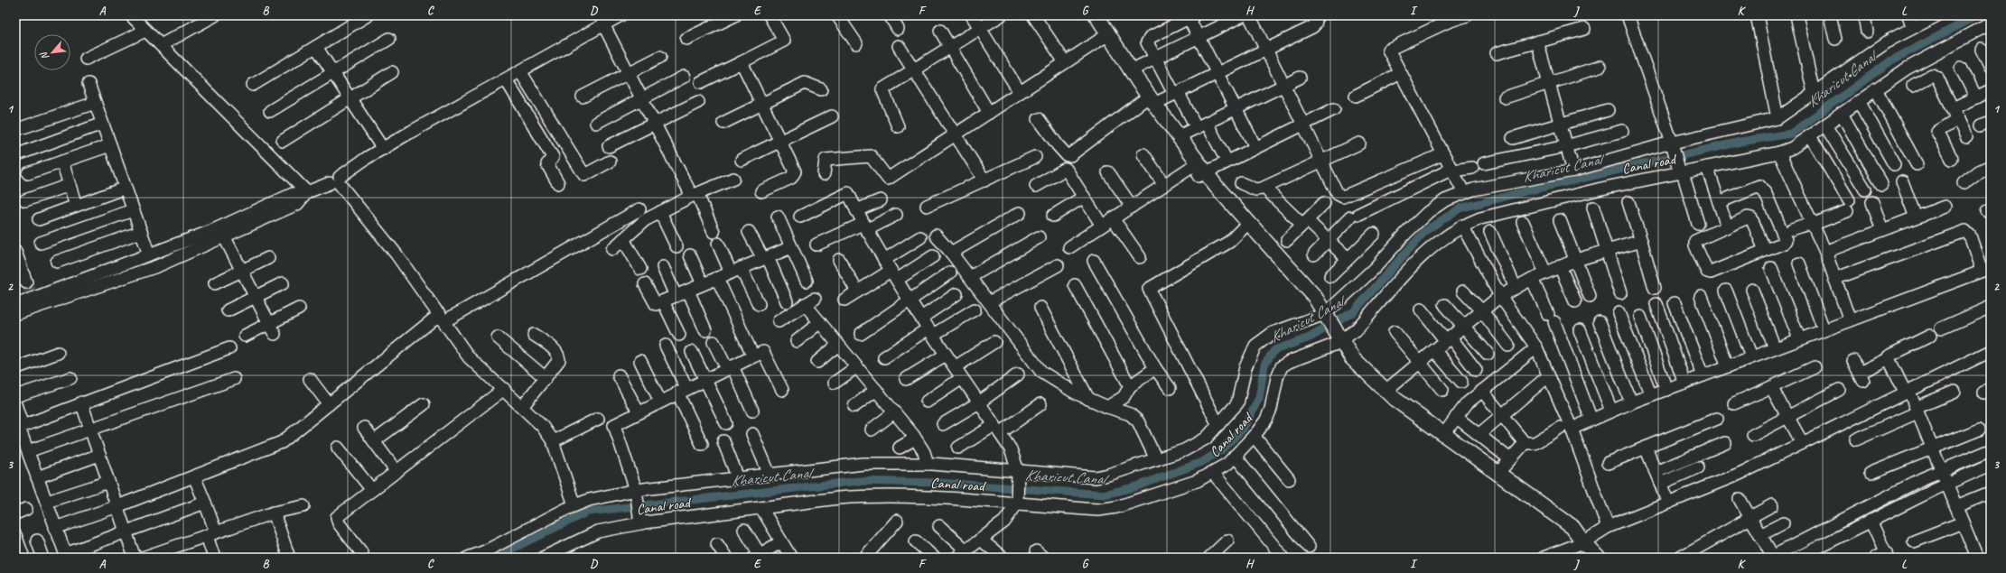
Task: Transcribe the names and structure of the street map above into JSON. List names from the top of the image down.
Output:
{
  "streets": {
    "street": ["Canal road"]
  },
  "water": ["Kharicut Canal"],
  "north": "bottom left",
  "grid": {
    "columns": [
      "A",
      "B",
      "C",
      "D",
      "E",
      "F",
      "G",
      "H",
      "I",
      "J",
      "K",
      "L"
    ],
    "rows": ["1", "2", "3"]
  }
}
